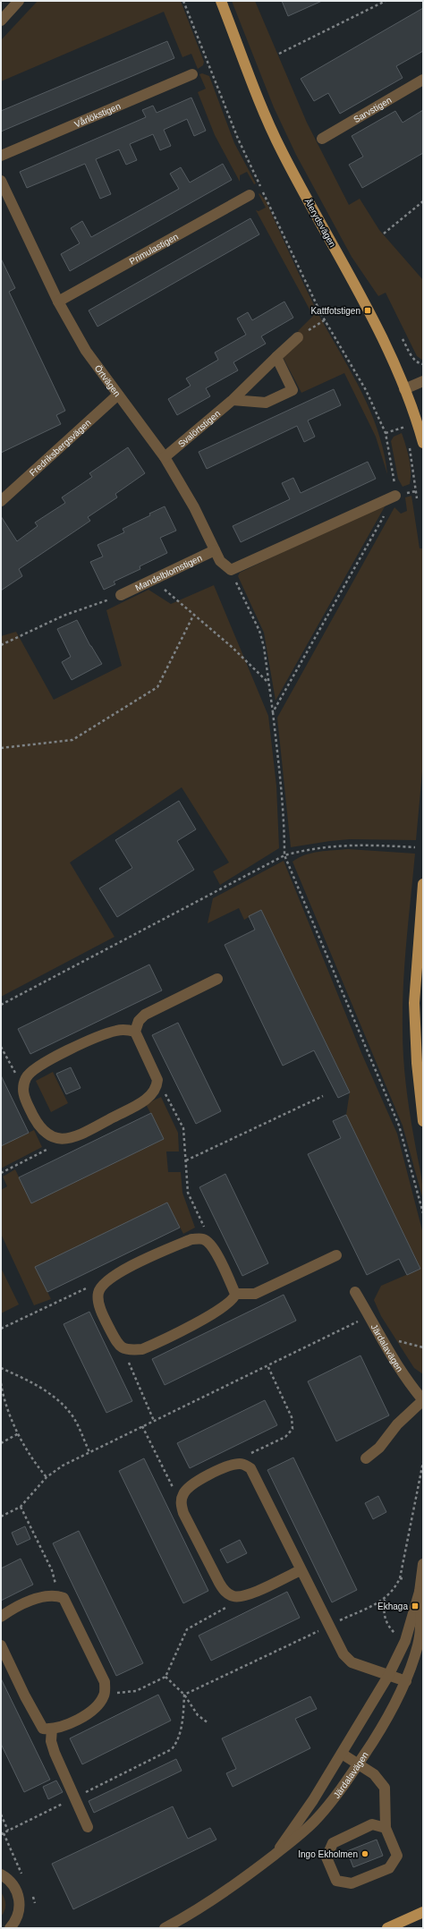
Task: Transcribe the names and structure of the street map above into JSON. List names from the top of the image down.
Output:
{
  "streets": {
    "main road": ["Ålerydsvägen"],
    "street": [
      "Sarvstigen",
      "Vårlökstigen",
      "Primulastigen",
      "Örtvägen",
      "Svalörtstigen",
      "Fredriksbergsvägen",
      "Mandelblomstigen",
      "Järdalavägen"
    ]
  },
  "crossings": [
    ["Primulastigen", "Örtvägen"],
    ["Örtvägen", "Svalörtstigen"],
    ["Örtvägen", "Fredriksbergsvägen"],
    ["Örtvägen", "Mandelblomstigen"]
  ],
  "places": {
    "transit": ["Kattfotstigen", "Ekhaga"],
    "other": ["Ingo Ekholmen"]
  }
}
